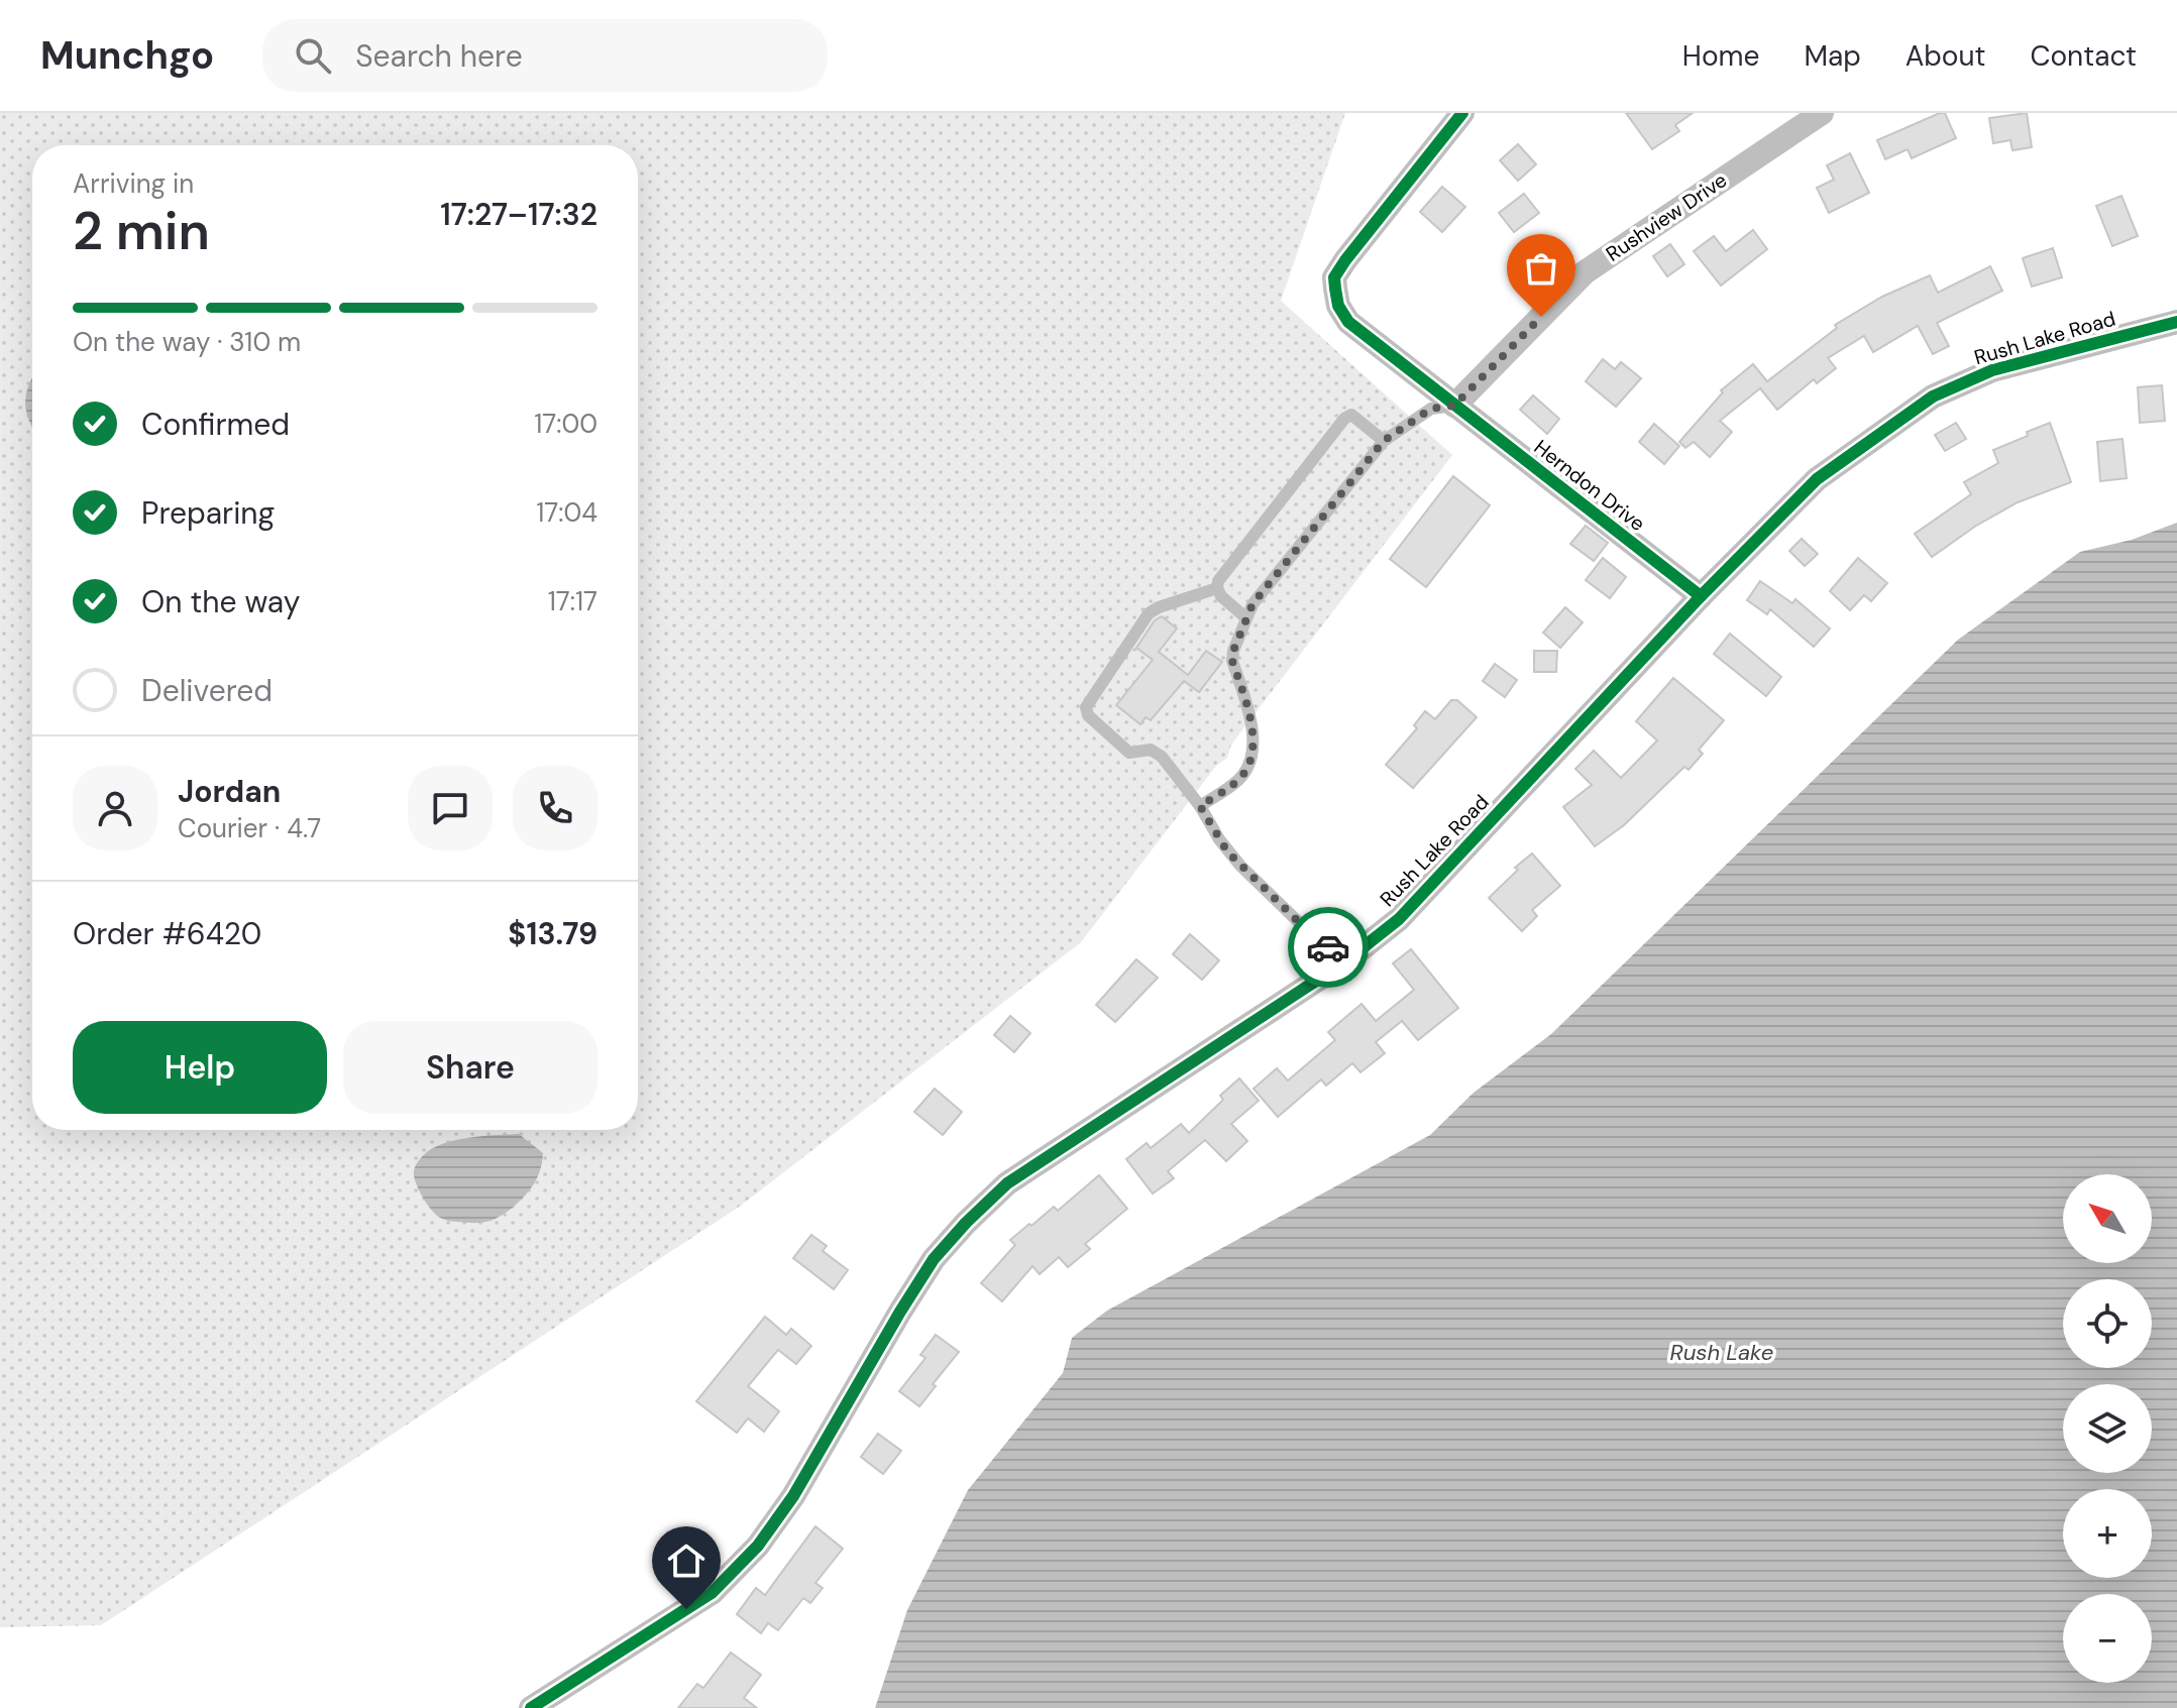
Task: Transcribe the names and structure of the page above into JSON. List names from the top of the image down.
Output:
{
  "streets": {
    "street": ["Rushview Drive", "Rush Lake Road", "Herndon Drive"]
  },
  "crossings": [
    ["Rushview Drive", "Herndon Drive"],
    ["Rush Lake Road", "Herndon Drive"]
  ],
  "water": ["Rush Lake"],
  "north": "top left",
  "page": {
    "header": "Munchgo",
    "search": "Search here",
    "nav": [
      "Home",
      "Map",
      "About",
      "Contact"
    ],
    "heading": ["2 min", "Arriving in", "17:27–17:32"],
    "panel": [
      "Jordan",
      "Courier · 4.7",
      "Order #6420",
      "$13.79"
    ],
    "bar": "On the way · 310 m",
    "list": [
      ["Confirmed", "17:00"],
      ["Preparing", "17:04"],
      ["On the way", "17:17"],
      "Delivered"
    ],
    "buttons": ["Help", "Share"],
    "map_buttons": ["+", "−"]
  }
}
